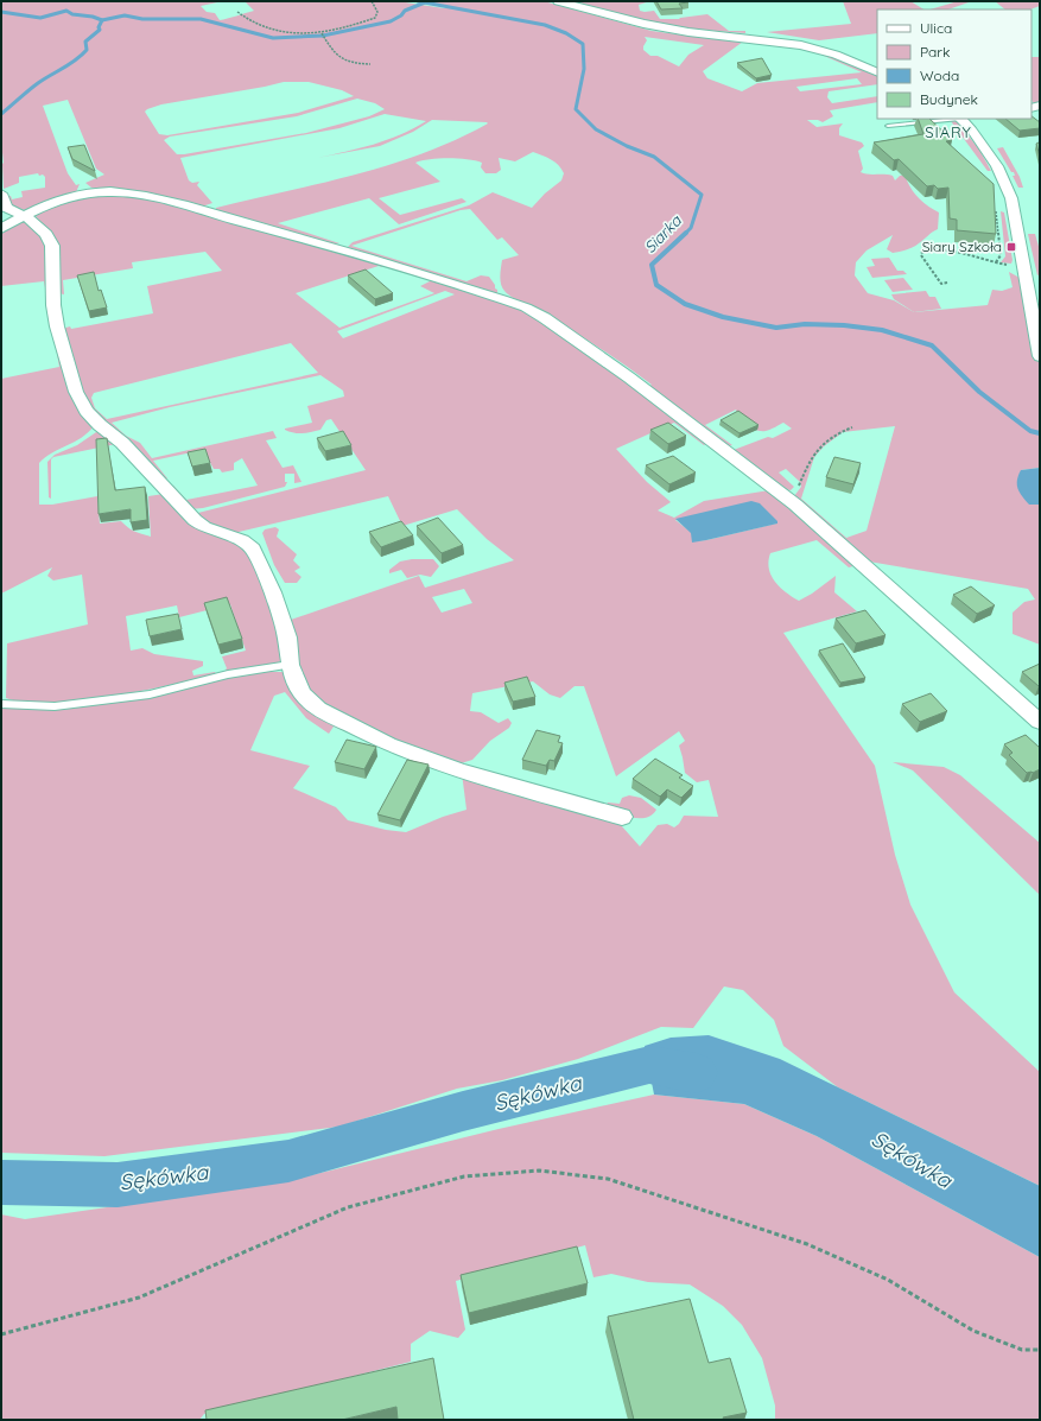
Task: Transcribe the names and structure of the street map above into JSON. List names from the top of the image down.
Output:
{
  "districts": ["SIARY"],
  "water": ["Siarka", "Sękówka"],
  "places": {
    "transit": ["Siary Szkoła"]
  },
  "legend": [
    "Ulica",
    "Park",
    "Woda",
    "Budynek"
  ]
}
